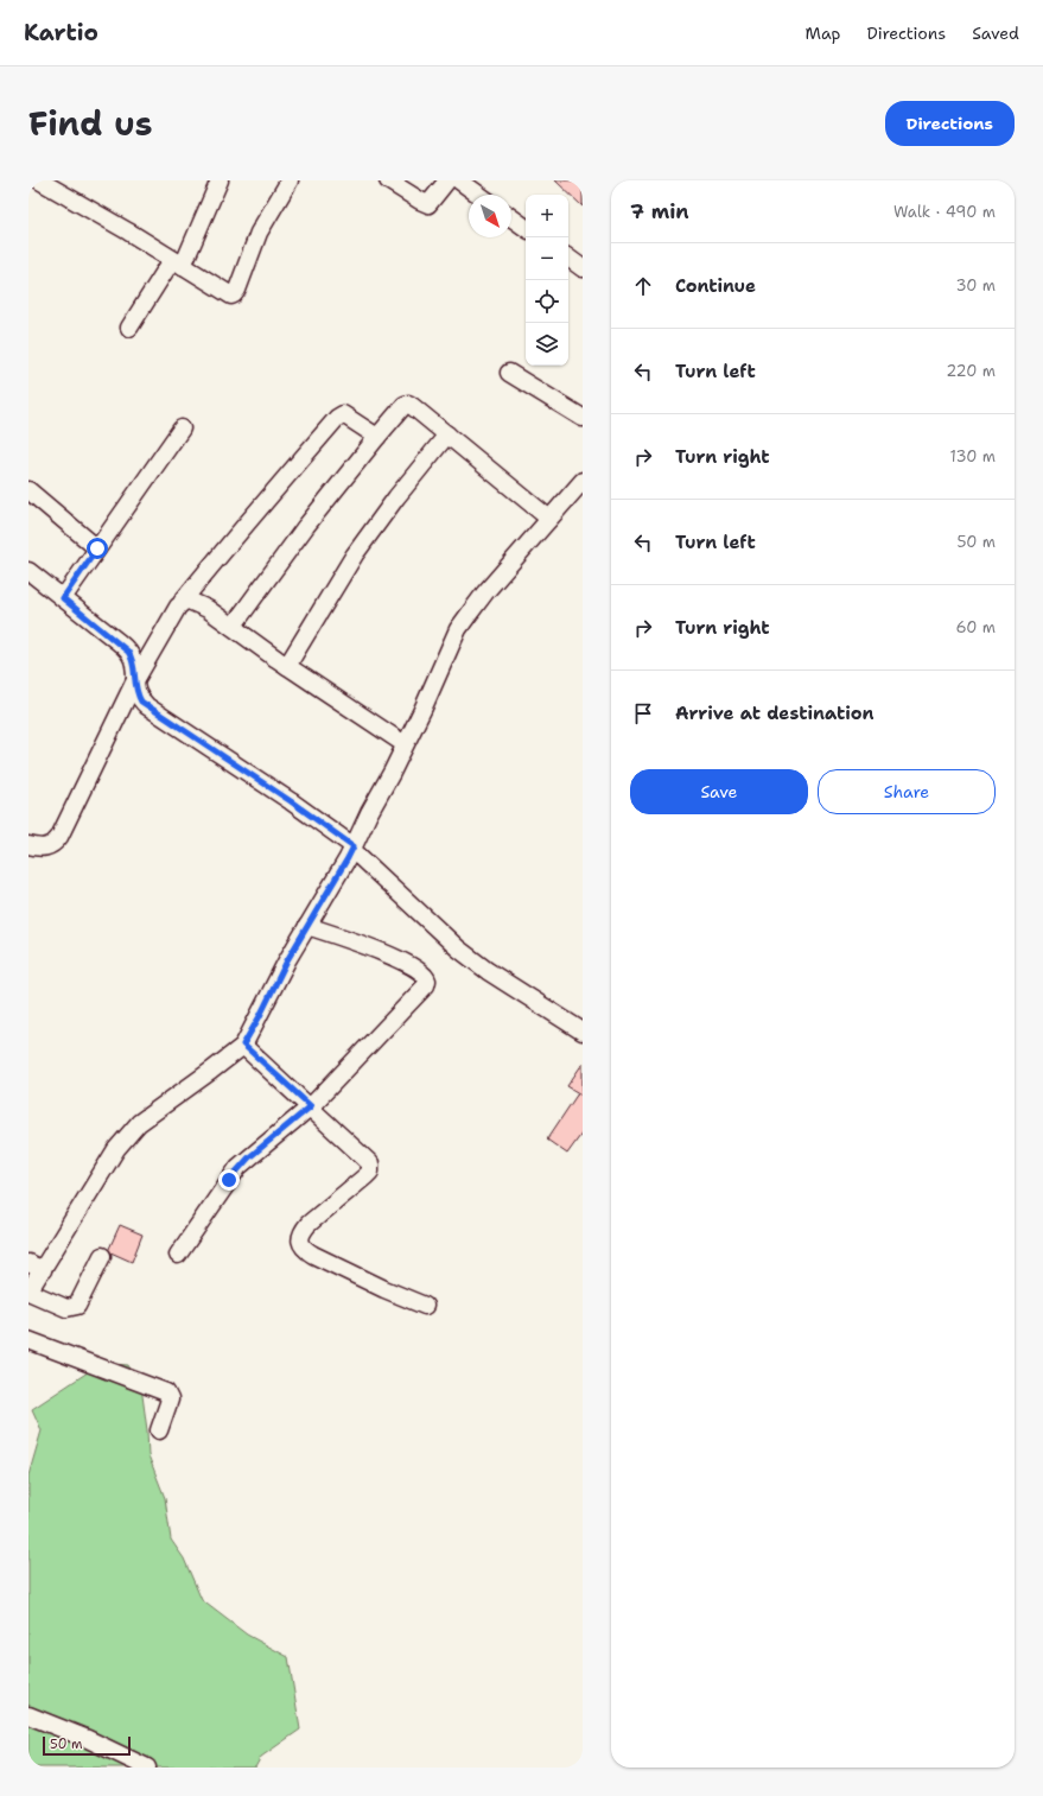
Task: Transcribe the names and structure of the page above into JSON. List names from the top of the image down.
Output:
{
  "scale_bar": "50 m",
  "north": "bottom right",
  "page": {
    "header": "Kartio",
    "nav": ["Map", "Directions", "Saved"],
    "title": "Find us",
    "buttons": [
      "Directions",
      ["Save", "Share"]
    ],
    "heading": ["7 min", "Walk · 490 m"],
    "map_buttons": ["+", "−"],
    "list": [
      ["Continue", "30 m"],
      ["Turn left", "220 m"],
      ["Turn right", "130 m"],
      ["Turn left", "50 m"],
      ["Turn right", "60 m"],
      "Arrive at destination"
    ],
    "scale": "50 m"
  }
}
